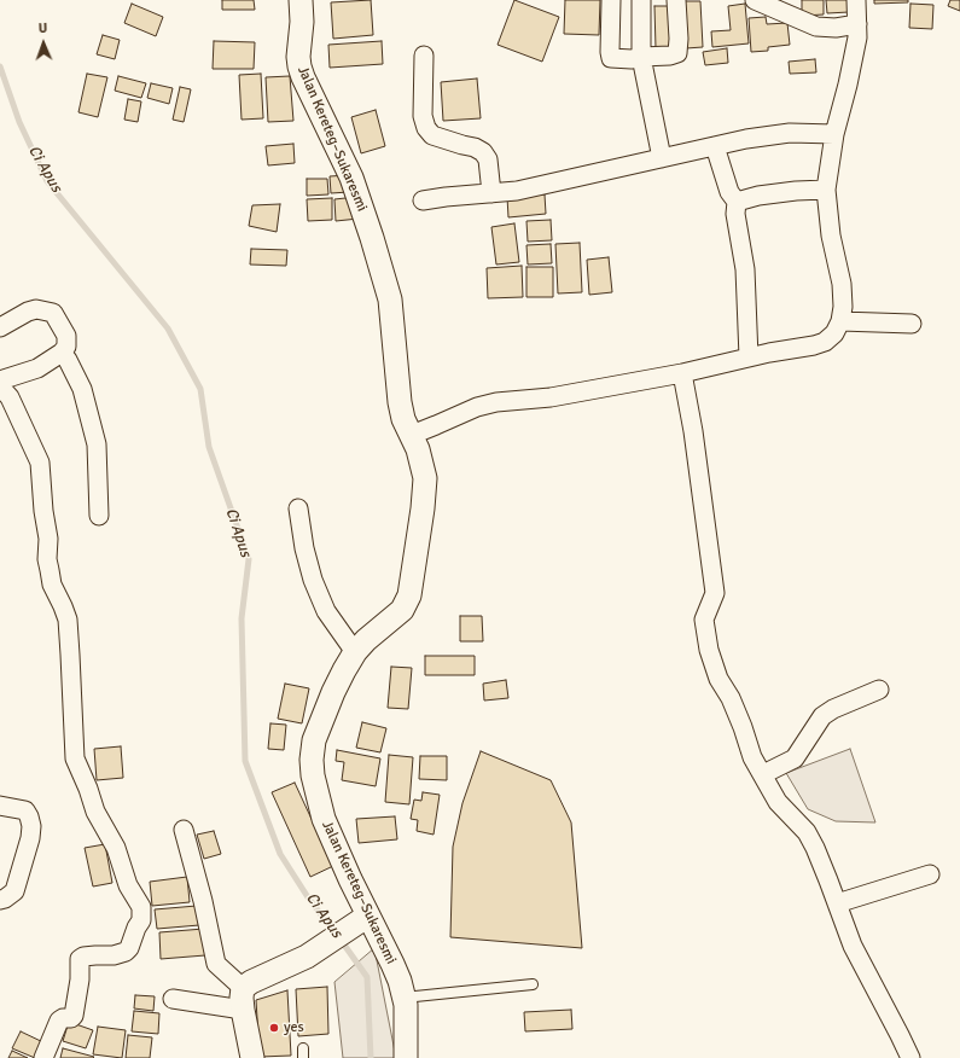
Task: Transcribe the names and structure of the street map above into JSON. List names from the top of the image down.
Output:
{
  "streets": {
    "street": ["Jalan Kereteg–Sukaresmi"]
  },
  "water": ["Ci Apus"],
  "places": ["yes"],
  "north": "top"
}
